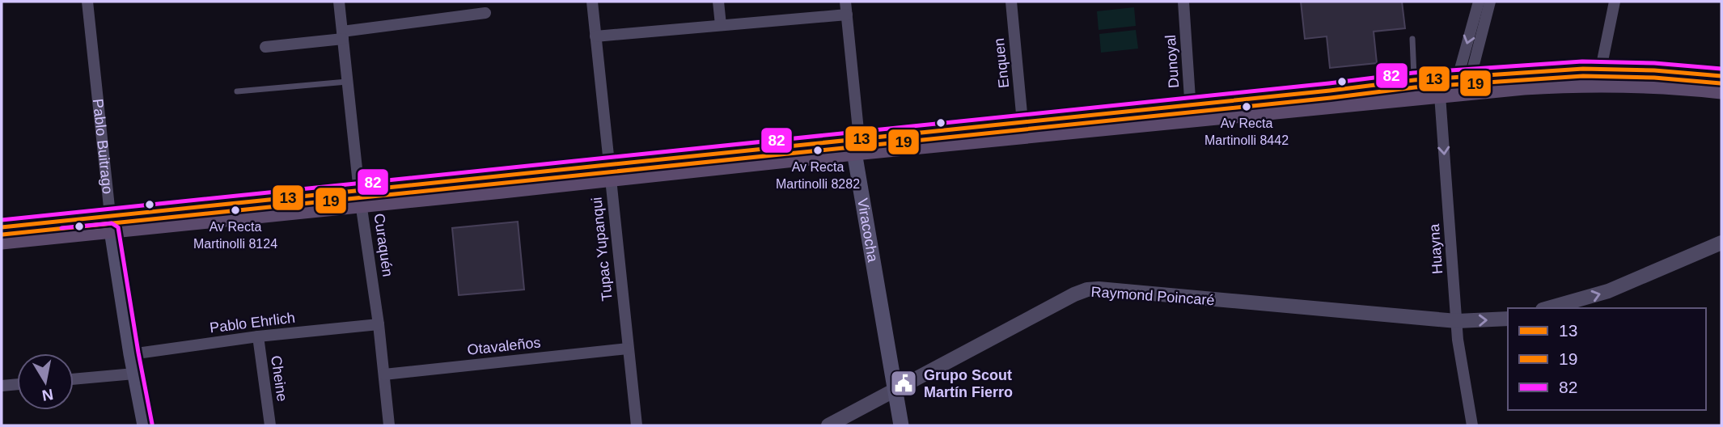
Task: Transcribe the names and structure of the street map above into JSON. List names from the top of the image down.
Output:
{
  "streets": {
    "main road": ["Pablo Buitrago", "Viracocha"],
    "street": [
      "Dunoyal",
      "Enquen",
      "Curaquén",
      "Tupac Yupanqui",
      "Huayna",
      "Raymond Poincaré",
      "Pablo Ehrlich",
      "Otavaleños",
      "Cheine"
    ]
  },
  "crossings": [
    ["Pablo Buitrago", "Pablo Ehrlich"],
    ["Viracocha", "Raymond Poincaré"],
    ["Curaquén", "Pablo Ehrlich"],
    ["Curaquén", "Otavaleños"],
    ["Tupac Yupanqui", "Otavaleños"],
    ["Huayna", "Raymond Poincaré"],
    ["Pablo Ehrlich", "Cheine"]
  ],
  "one_way": ["Huayna"],
  "places": {
    "other": ["Av Recta Martinolli 8442", "Av Recta Martinolli 8282", "Av Recta Martinolli 8124"],
    "public building": ["Grupo Scout Martín Fierro"]
  },
  "lines": ["transit line 82", "transit line 13", "transit line 19"],
  "legend": ["13", "19", "82"],
  "north": "bottom"
}
